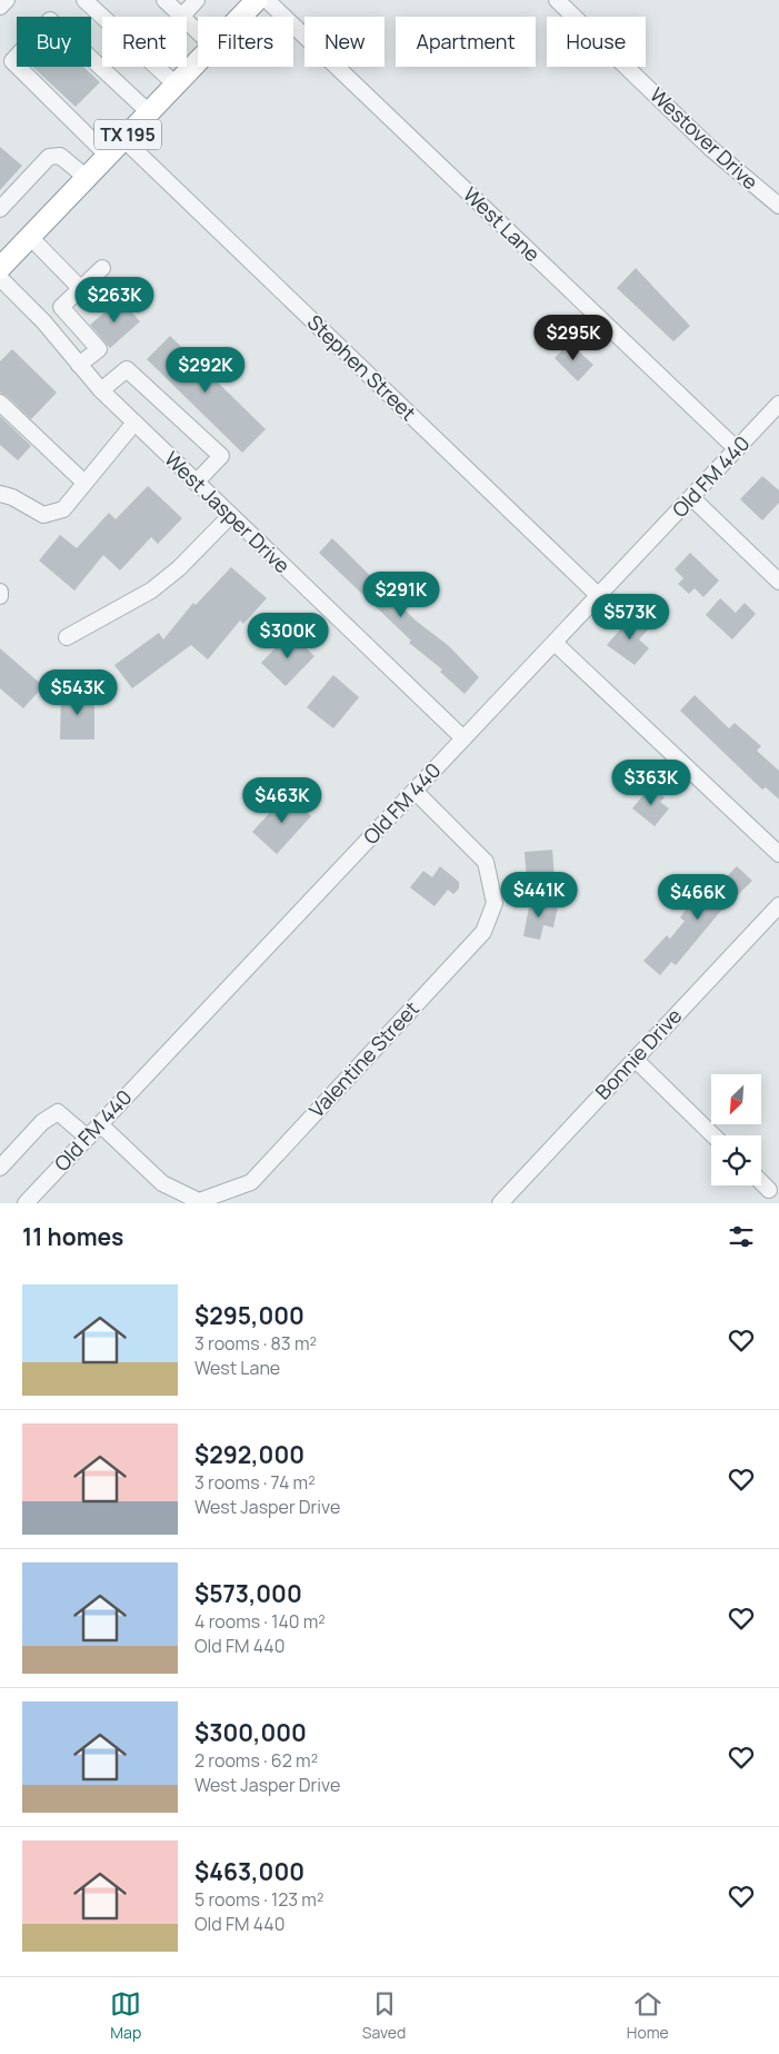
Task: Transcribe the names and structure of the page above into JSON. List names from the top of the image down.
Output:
{
  "streets": {
    "highway": ["TX 195"],
    "street": [
      "Westover Drive",
      "West Lane",
      "Stephen Street",
      "Old FM 440",
      "West Jasper Drive",
      "Bonnie Drive",
      "Valentine Street"
    ]
  },
  "crossings": [
    ["TX 195", "Stephen Street"],
    ["West Lane", "Old FM 440"],
    ["Stephen Street", "Old FM 440"],
    ["Old FM 440", "West Jasper Drive"],
    ["Old FM 440", "Valentine Street"]
  ],
  "north": "bottom left",
  "page": {
    "chip": [
      "Buy",
      "Rent",
      "Filters",
      "New",
      "Apartment",
      "House"
    ],
    "price": [
      "$263K",
      "$295K",
      "$292K",
      "$291K",
      "$573K",
      "$300K",
      "$543K",
      "$363K",
      "$463K",
      "$441K",
      "$466K"
    ],
    "heading": "11 homes",
    "list": [
      {
        "name": "$295,000",
        "note": "3 rooms · 83 m² · West Lane"
      },
      {
        "name": "$292,000",
        "note": "3 rooms · 74 m² · West Jasper Drive"
      },
      {
        "name": "$573,000",
        "note": "4 rooms · 140 m² · Old FM 440"
      },
      {
        "name": "$300,000",
        "note": "2 rooms · 62 m² · West Jasper Drive"
      },
      {
        "name": "$463,000",
        "note": "5 rooms · 123 m² · Old FM 440"
      }
    ],
    "tabs": ["Map", "Saved", "Home"]
  }
}
